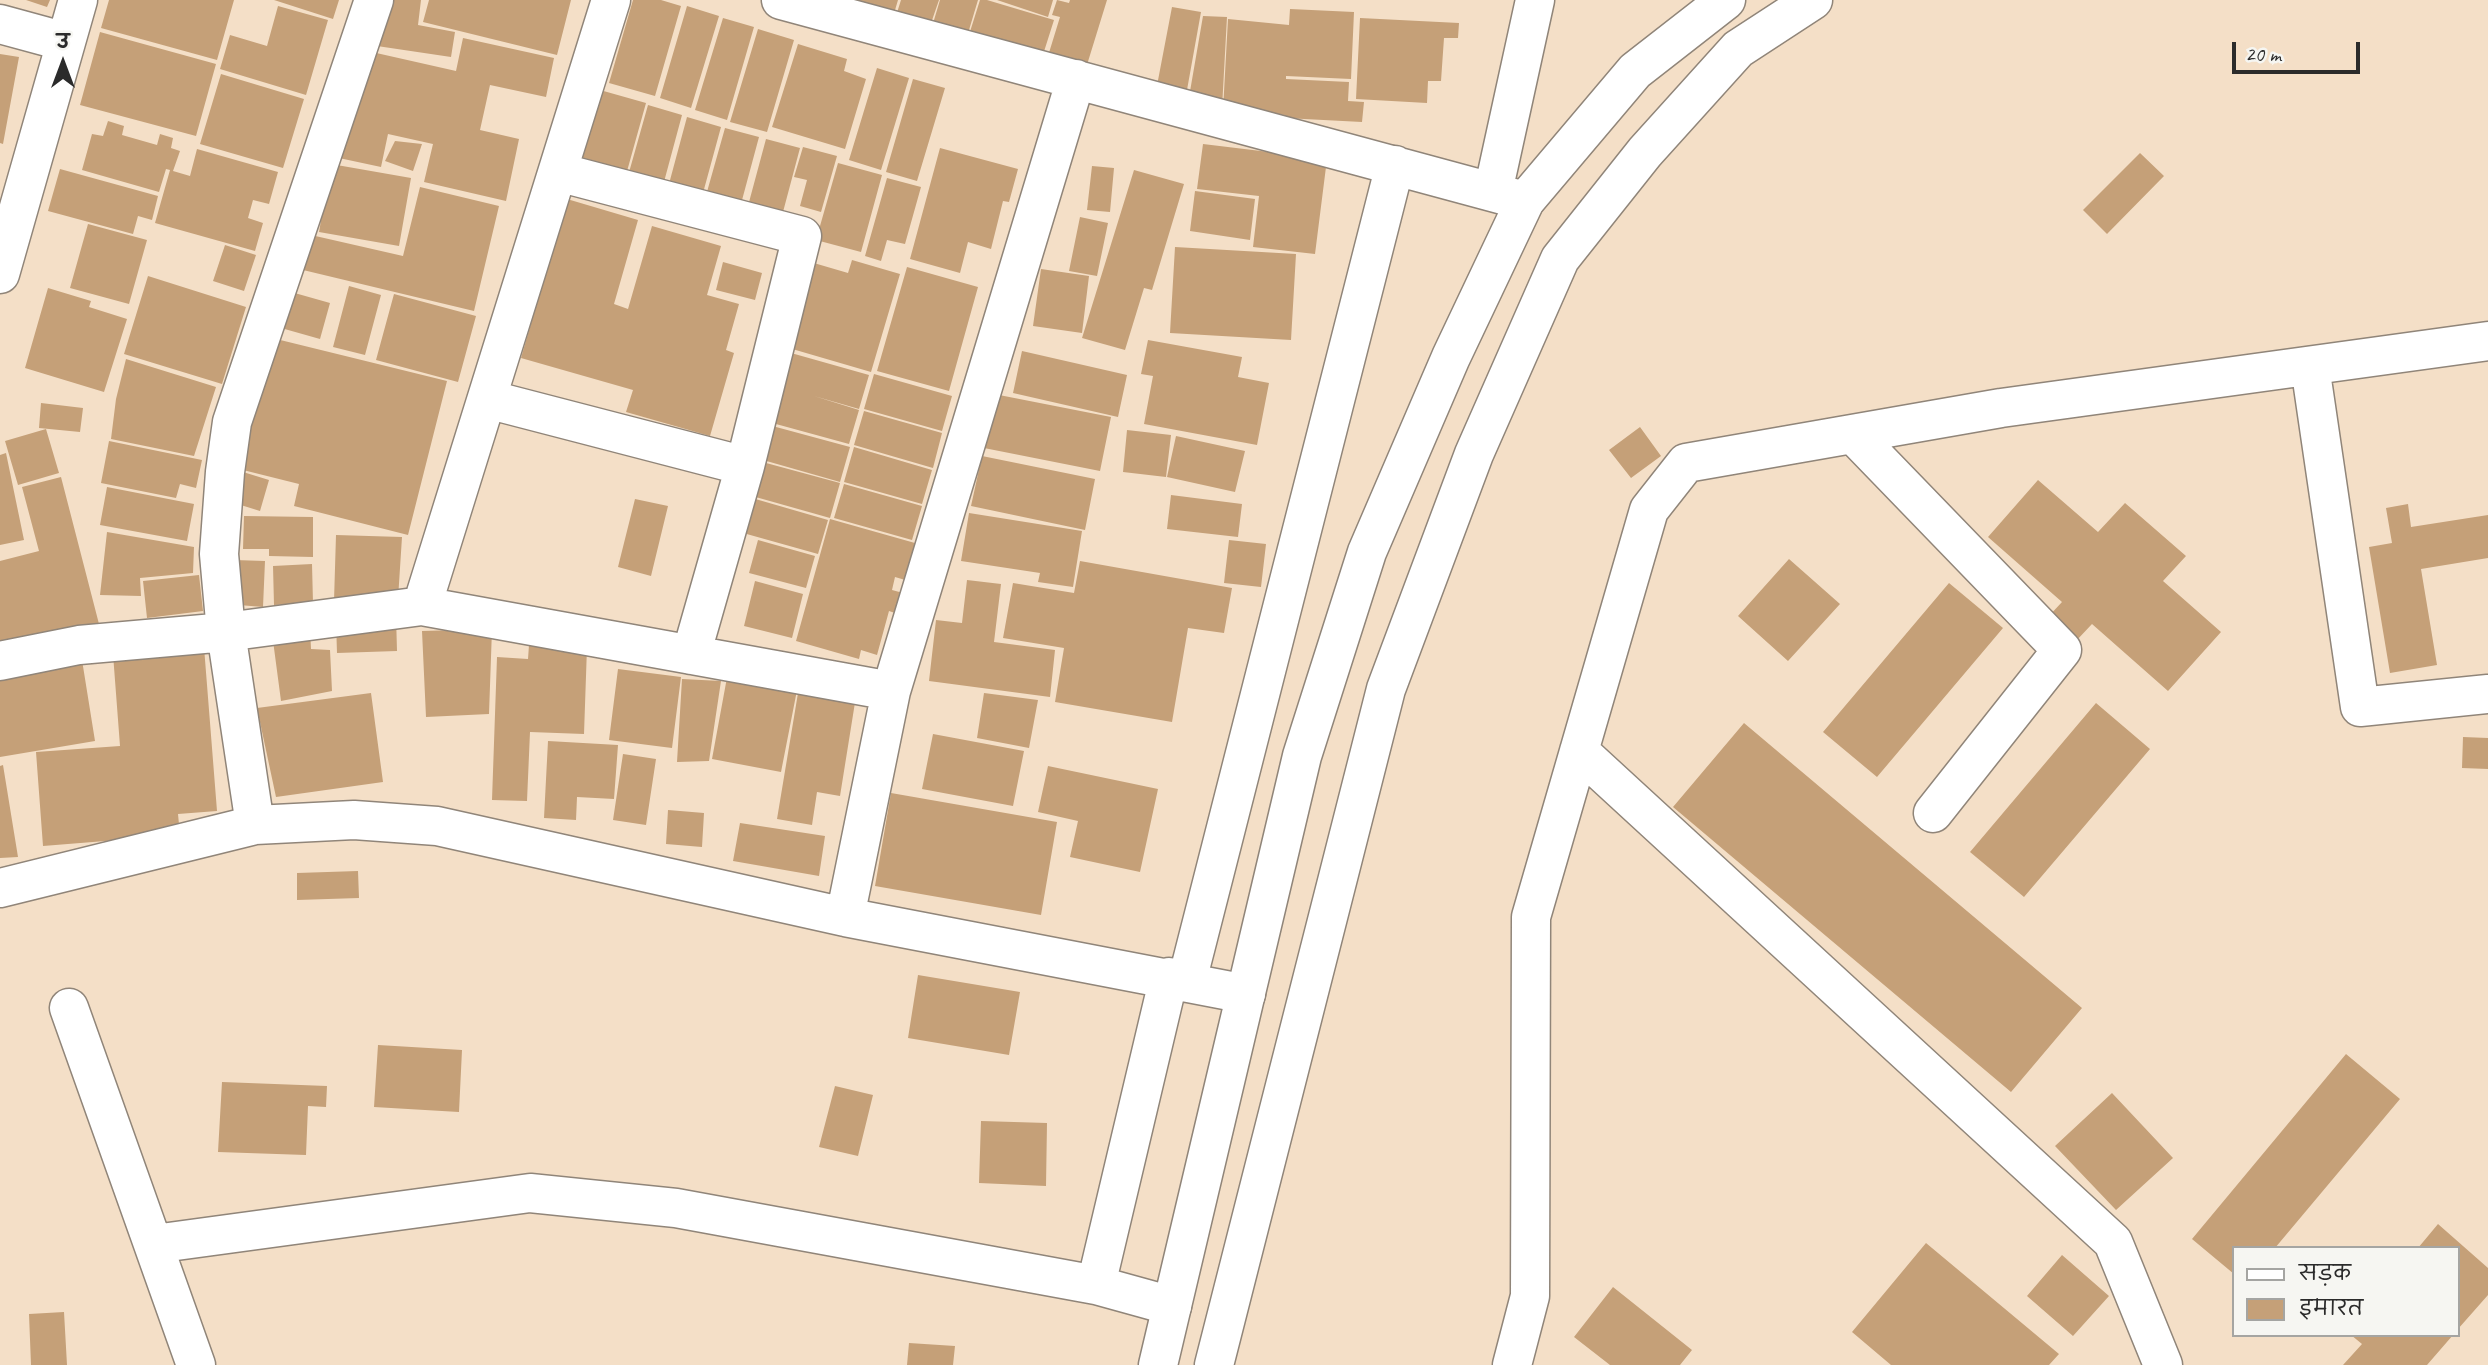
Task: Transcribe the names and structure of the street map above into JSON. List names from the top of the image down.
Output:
{
  "legend": ["सड़क", "इमारत"],
  "scale_bar": "20 m",
  "north": "top"
}
